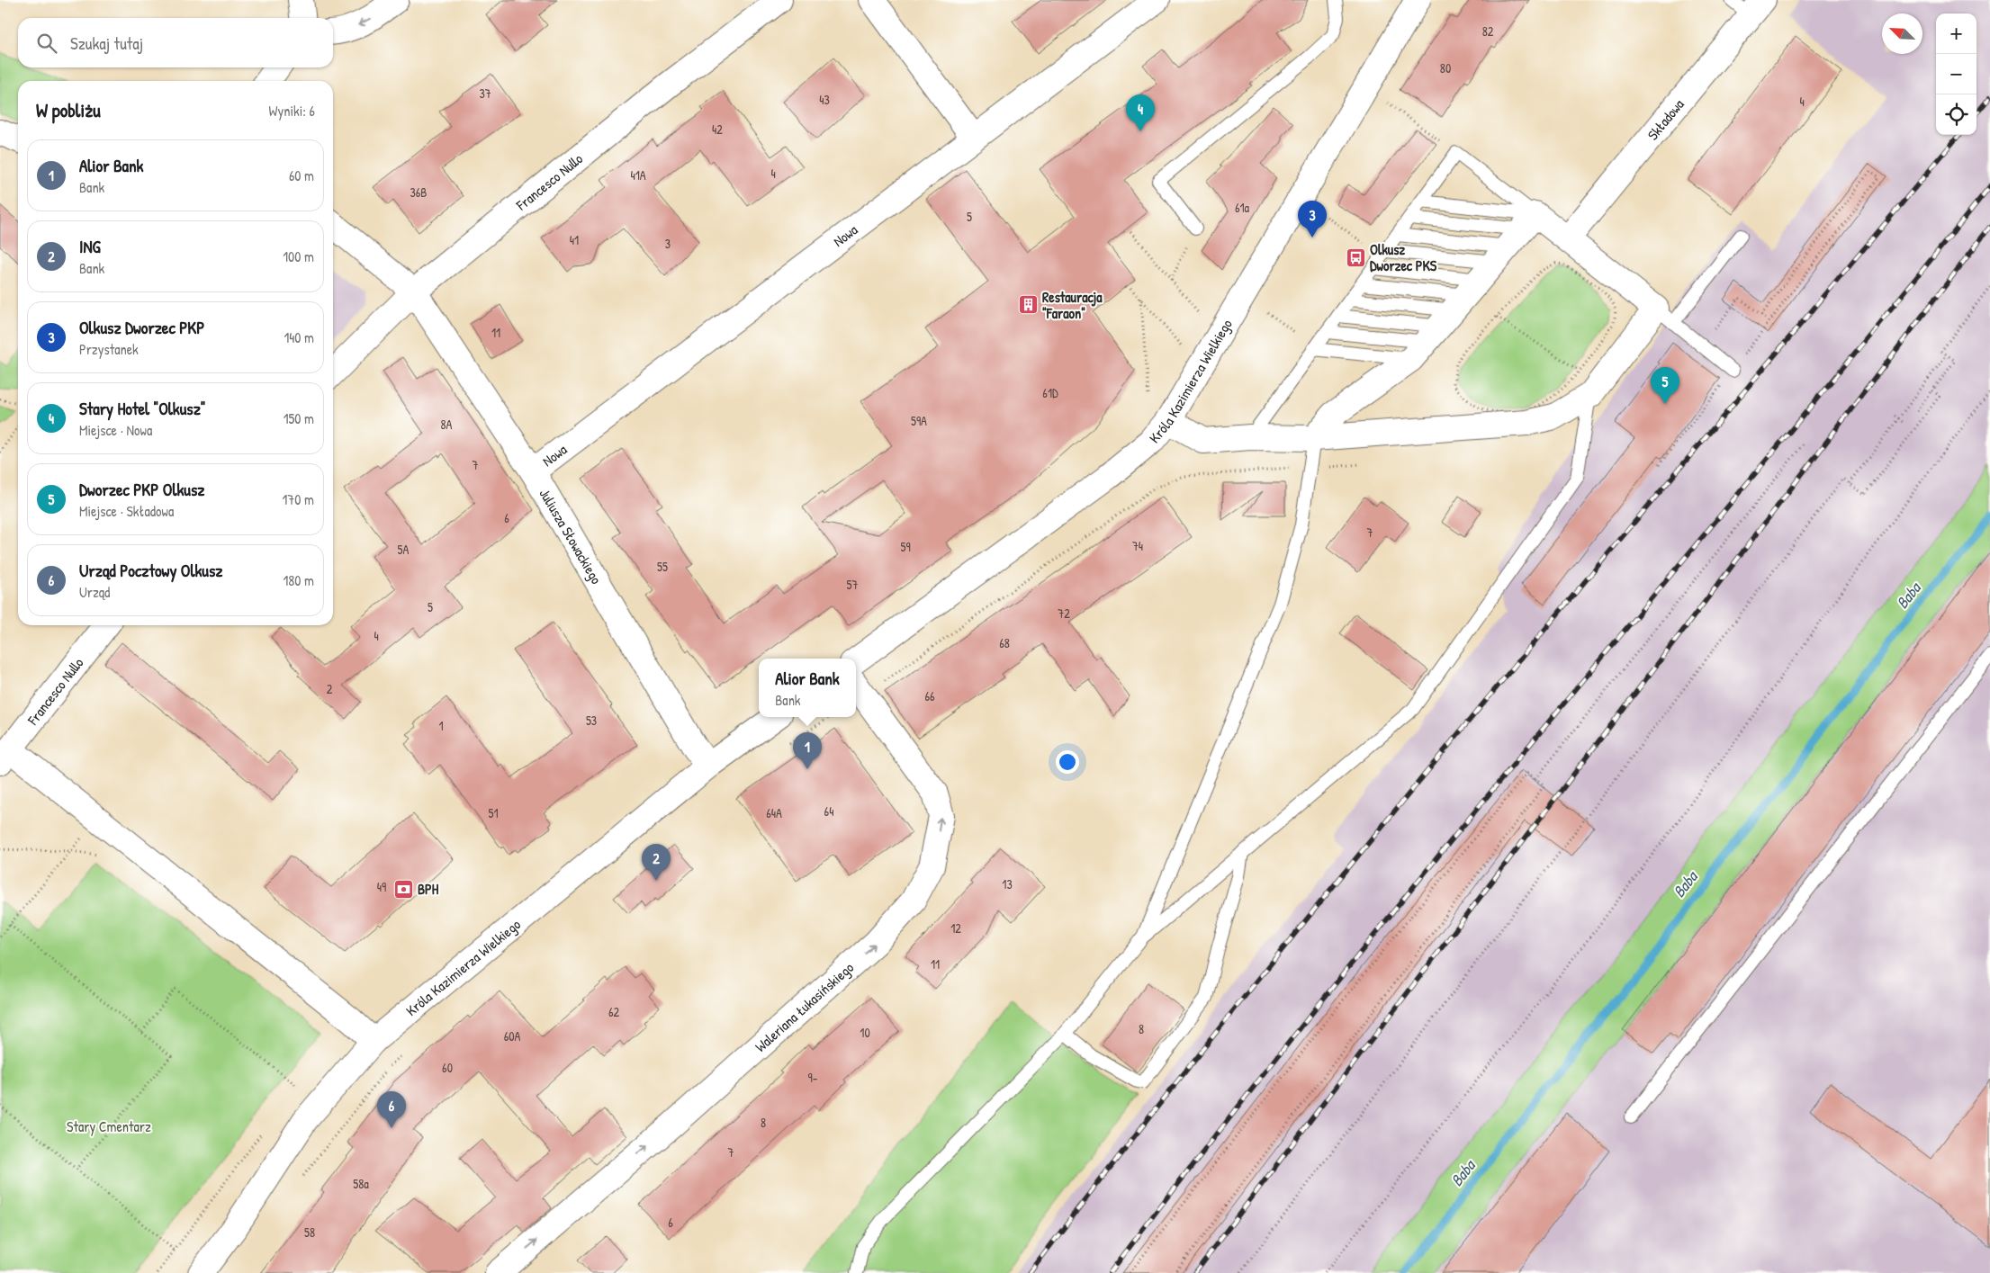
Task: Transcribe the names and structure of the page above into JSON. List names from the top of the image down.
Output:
{
  "streets": {
    "street": [
      "Składowa",
      "Francesco Nullo",
      "Nowa",
      "Króla Kazimierza Wielkiego",
      "Juliusza Słowackiego",
      "Waleriana Łukasińskiego"
    ]
  },
  "crossings": [
    ["Francesco Nullo", "Juliusza Słowackiego"],
    ["Nowa", "Juliusza Słowackiego"],
    ["Króla Kazimierza Wielkiego", "Juliusza Słowackiego"]
  ],
  "one_way": ["Waleriana Łukasińskiego"],
  "water": ["Baba"],
  "parks": ["Stary Cmentarz"],
  "places": {
    "bus stop": ["Olkusz Dworzec PKS"],
    "building": ["Restauracja \"Faraon\""],
    "bank": ["BPH"]
  },
  "house_numbers": [
    "82",
    "80",
    "37",
    "43",
    "4",
    "42",
    "4",
    "41A",
    "36B",
    "61a",
    "5",
    "41",
    "3",
    "11",
    "61D",
    "59A",
    "8A",
    "7",
    "6",
    "7",
    "74",
    "59",
    "5A",
    "55",
    "57",
    "5",
    "72",
    "4",
    "68",
    "2",
    "66",
    "53",
    "1",
    "64",
    "51",
    "64A",
    "13",
    "49",
    "12",
    "11",
    "62",
    "8",
    "10",
    "60A",
    "60",
    "9-",
    "8",
    "7",
    "58a",
    "6",
    "58"
  ],
  "north": "top left",
  "page": {
    "map_buttons": ["+", "−"],
    "search": "Szukaj tutaj",
    "heading": ["W pobliżu", "Wyniki: 6"],
    "pins": [
      "4",
      "3",
      "5",
      "1",
      "2",
      "6"
    ],
    "list": [
      {
        "mark": "1",
        "name": "Alior Bank",
        "note": "Bank",
        "value": "60 m"
      },
      {
        "mark": "2",
        "name": "ING",
        "note": "Bank",
        "value": "100 m"
      },
      {
        "mark": "3",
        "name": "Olkusz Dworzec PKP",
        "note": "Przystanek",
        "value": "140 m"
      },
      {
        "mark": "4",
        "name": "Stary Hotel \"Olkusz\"",
        "note": "Miejsce · Nowa",
        "value": "150 m"
      },
      {
        "mark": "5",
        "name": "Dworzec PKP Olkusz",
        "note": "Miejsce · Składowa",
        "value": "170 m"
      },
      {
        "mark": "6",
        "name": "Urząd Pocztowy Olkusz",
        "note": "Urząd",
        "value": "180 m"
      }
    ],
    "popup": ["Alior Bank", "Bank"]
  }
}
